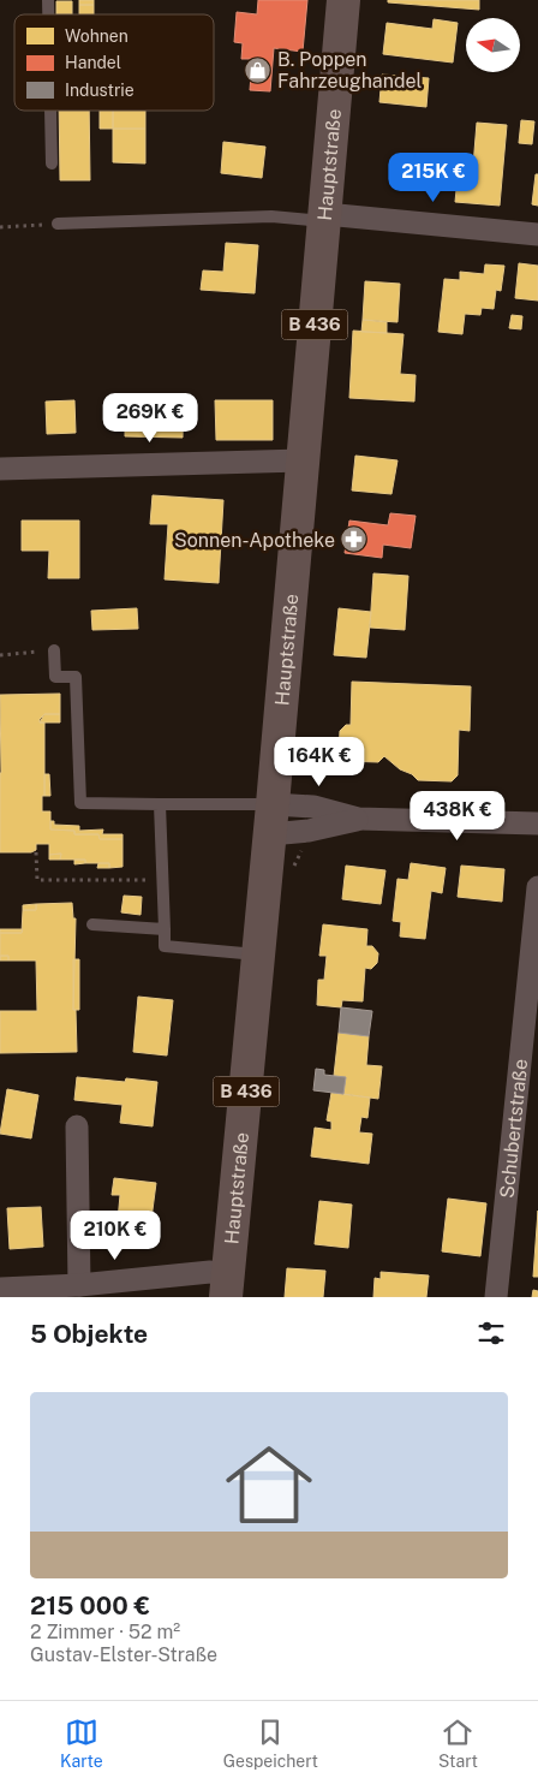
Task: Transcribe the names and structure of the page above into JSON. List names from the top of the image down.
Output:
{
  "streets": {
    "main road": ["Hauptstraße", "B 436"],
    "street": ["Schubertstraße"]
  },
  "places": {
    "shop": ["B. Poppen Fahrzeughandel"],
    "pharmacy": ["Sonnen-Apotheke"]
  },
  "legend": ["Wohnen", "Handel", "Industrie"],
  "north": "left",
  "page": {
    "price": [
      "215K €",
      "269K €",
      "164K €",
      "438K €",
      "210K €"
    ],
    "heading": "5 Objekte",
    "list": [
      {
        "name": "215 000 €",
        "note": "2 Zimmer · 52 m² · Gustav-Elster-Straße"
      }
    ],
    "tabs": ["Karte", "Gespeichert", "Start"]
  }
}
